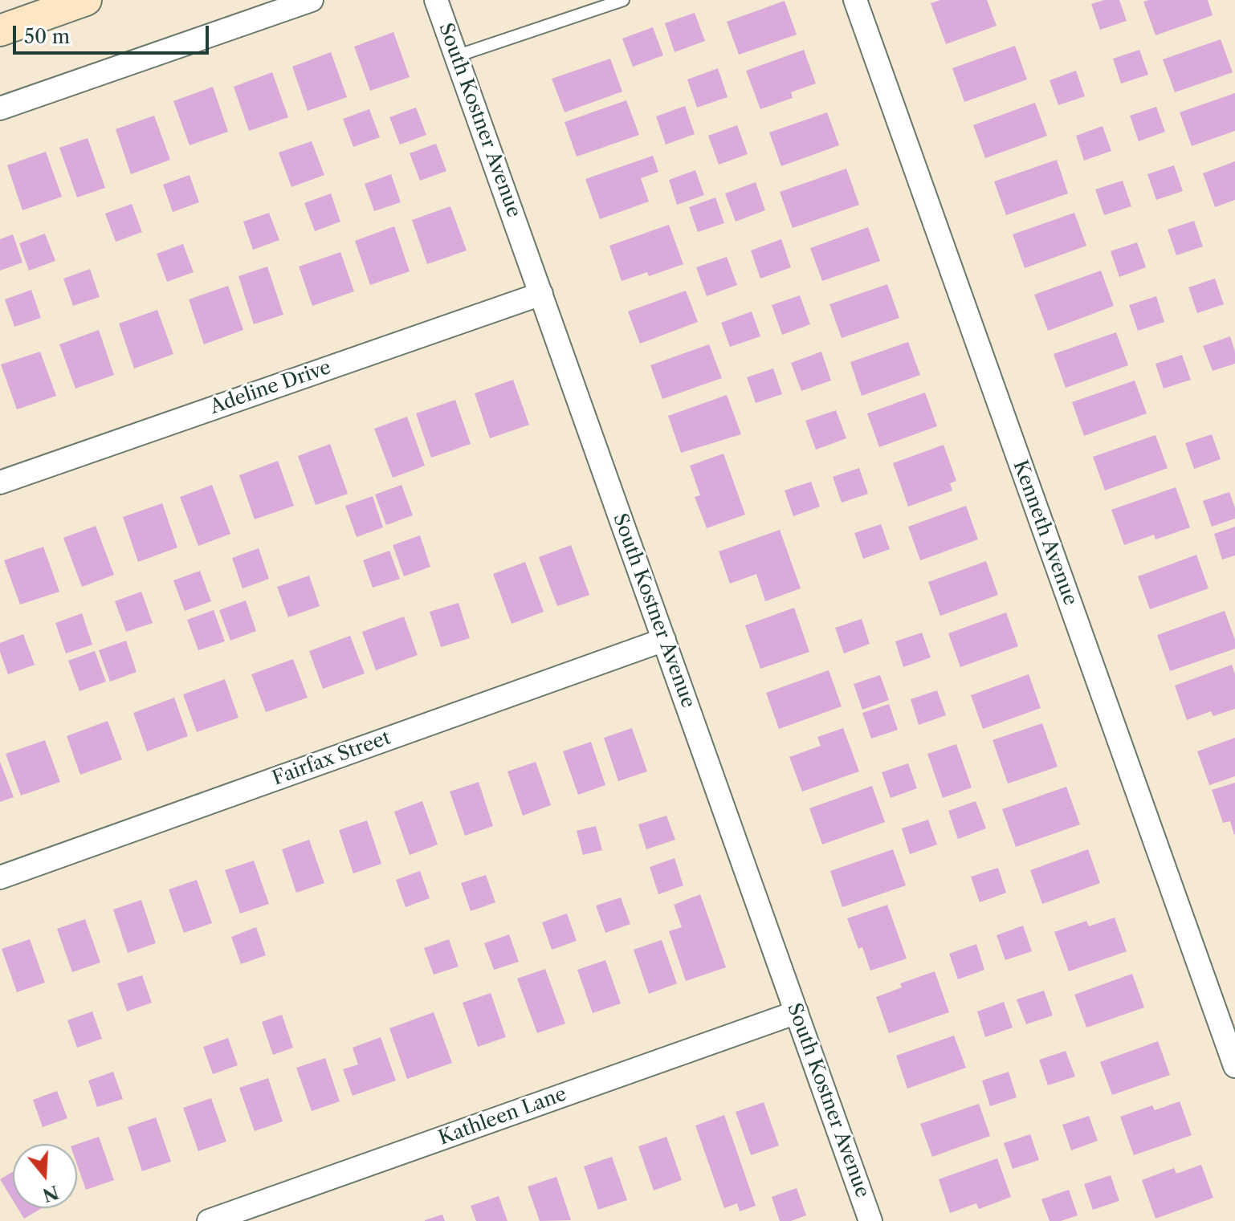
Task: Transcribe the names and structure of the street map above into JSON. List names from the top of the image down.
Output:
{
  "streets": {
    "street": [
      "South Kostner Avenue",
      "Adeline Drive",
      "Kenneth Avenue",
      "Fairfax Street",
      "Kathleen Lane"
    ]
  },
  "crossings": [
    ["South Kostner Avenue", "Adeline Drive"],
    ["South Kostner Avenue", "Fairfax Street"],
    ["South Kostner Avenue", "Kathleen Lane"]
  ],
  "scale_bar": "50 m",
  "north": "bottom"
}
